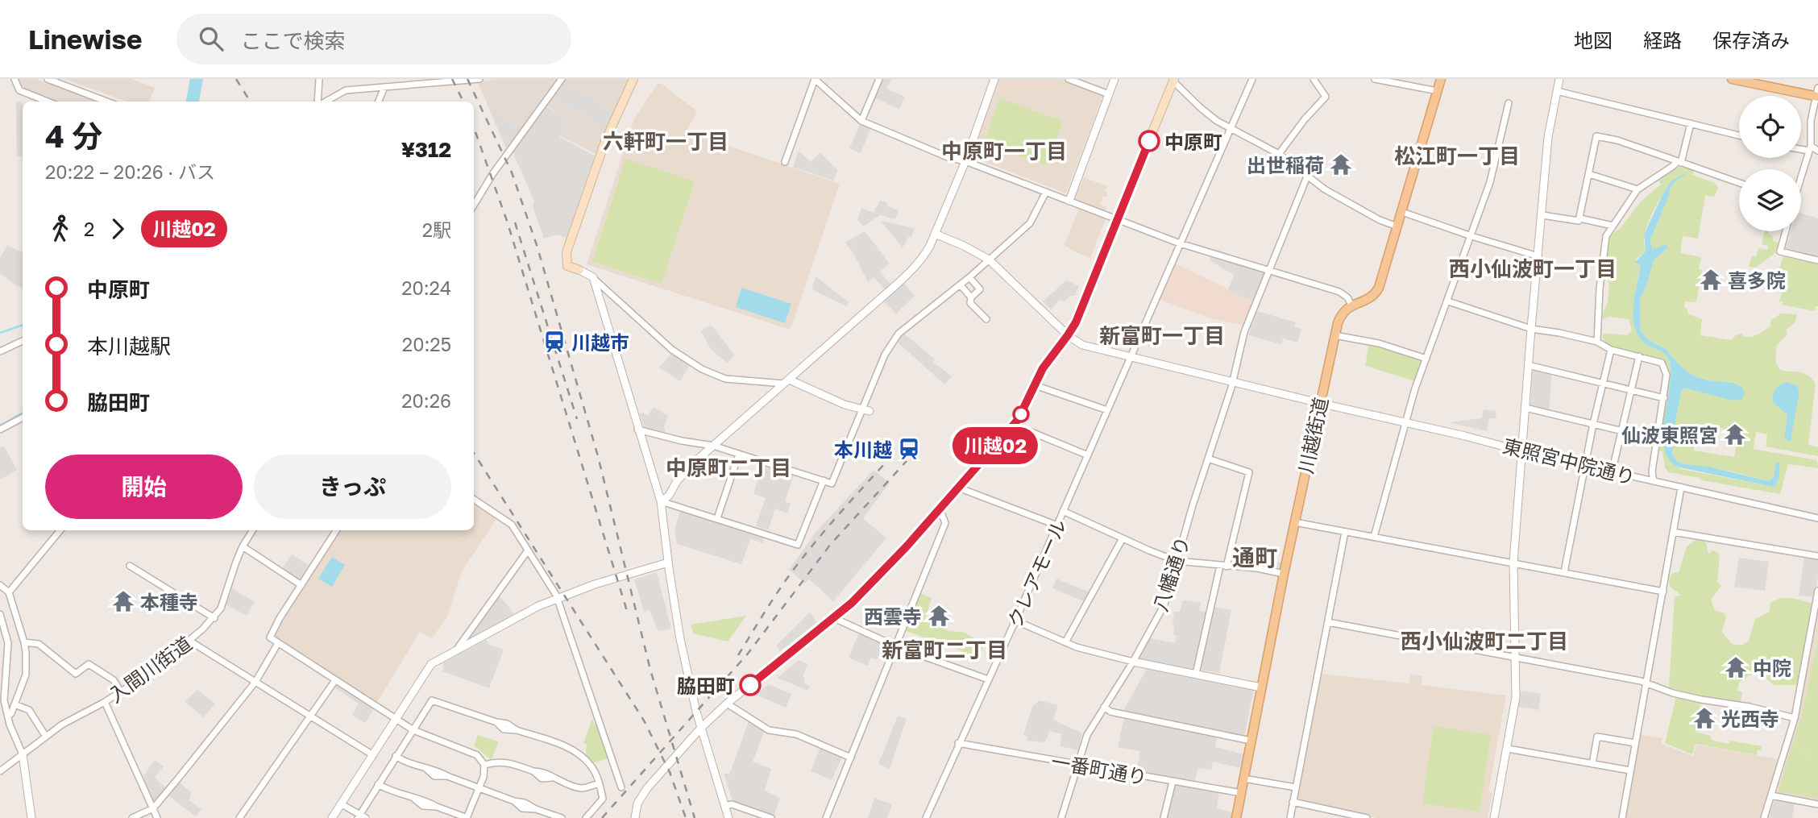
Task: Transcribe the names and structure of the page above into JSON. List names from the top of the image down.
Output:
{
  "streets": {
    "main road": ["川越街道"],
    "street": [
      "東照宮中院通り",
      "クレアモール",
      "八幡通り",
      "入間川街道",
      "一番町通り"
    ]
  },
  "crossings": [
    ["川越街道", "東照宮中院通り"],
    ["川越街道", "一番町通り"],
    ["東照宮中院通り", "クレアモール"],
    ["東照宮中院通り", "八幡通り"],
    ["クレアモール", "一番町通り"],
    ["八幡通り", "一番町通り"]
  ],
  "districts": [
    "六軒町一丁目",
    "中原町一丁目",
    "松江町一丁目",
    "西小仙波町一丁目",
    "新富町一丁目",
    "中原町二丁目",
    "通町",
    "西小仙波町二丁目",
    "新富町二丁目"
  ],
  "places": {
    "other": ["中原町", "脇田町"],
    "temple": [
      "出世稲荷",
      "喜多院",
      "仙波東照宮",
      "本種寺",
      "西雲寺",
      "中院",
      "光西寺"
    ],
    "station": ["川越市", "本川越"]
  },
  "lines": ["bus line 川越02"],
  "page": {
    "header": "Linewise",
    "search": "ここで検索",
    "nav": ["地図", "経路", "保存済み"],
    "on_map": "川越02",
    "heading": ["4 分", "20:22 – 20:26 · バス", "¥312"],
    "legs": ["2", "川越02", "2駅"],
    "list": [
      {
        "name": "中原町",
        "value": "20:24"
      },
      {
        "name": "本川越駅",
        "value": "20:25"
      },
      {
        "name": "脇田町",
        "value": "20:26"
      }
    ],
    "buttons": ["開始", "きっぷ"]
  }
}
